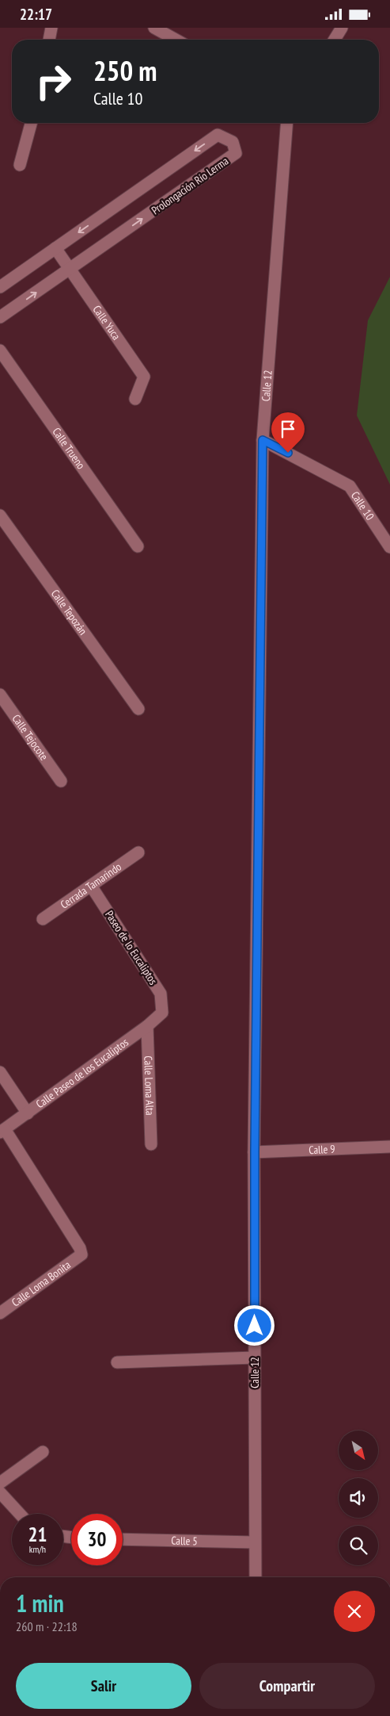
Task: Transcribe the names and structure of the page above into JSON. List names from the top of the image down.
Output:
{
  "streets": {
    "street": [
      "Prolongación Río Lerma",
      "Calle Yuca",
      "Calle 12",
      "Calle Trueno",
      "Calle 10",
      "Calle Tepozán",
      "Calle Tejocote",
      "Cerrada Tamarindo",
      "Paseo de lo Eucaliptos",
      "Calle Paseo de los Eucaliptos",
      "Calle Loma Alta",
      "Calle 9",
      "Calle Loma Bonita",
      "Calle 5"
    ]
  },
  "crossings": [
    ["Prolongación Río Lerma", "Calle Yuca"],
    ["Calle 12", "Calle 10"],
    ["Calle 12", "Calle 9"],
    ["Calle 12", "Calle 5"],
    ["Cerrada Tamarindo", "Paseo de lo Eucaliptos"],
    ["Paseo de lo Eucaliptos", "Calle Paseo de los Eucaliptos"],
    ["Calle Paseo de los Eucaliptos", "Calle Loma Alta"],
    ["Calle Paseo de los Eucaliptos", "Calle Loma Bonita"]
  ],
  "north": "bottom right",
  "page": {
    "status": "22:17",
    "turn": ["250 m", "Calle 10"],
    "speed": "21 km/h",
    "limit": "30",
    "heading": ["1 min", "260 m · 22:18"],
    "buttons": ["Salir", "Compartir"]
  }
}
